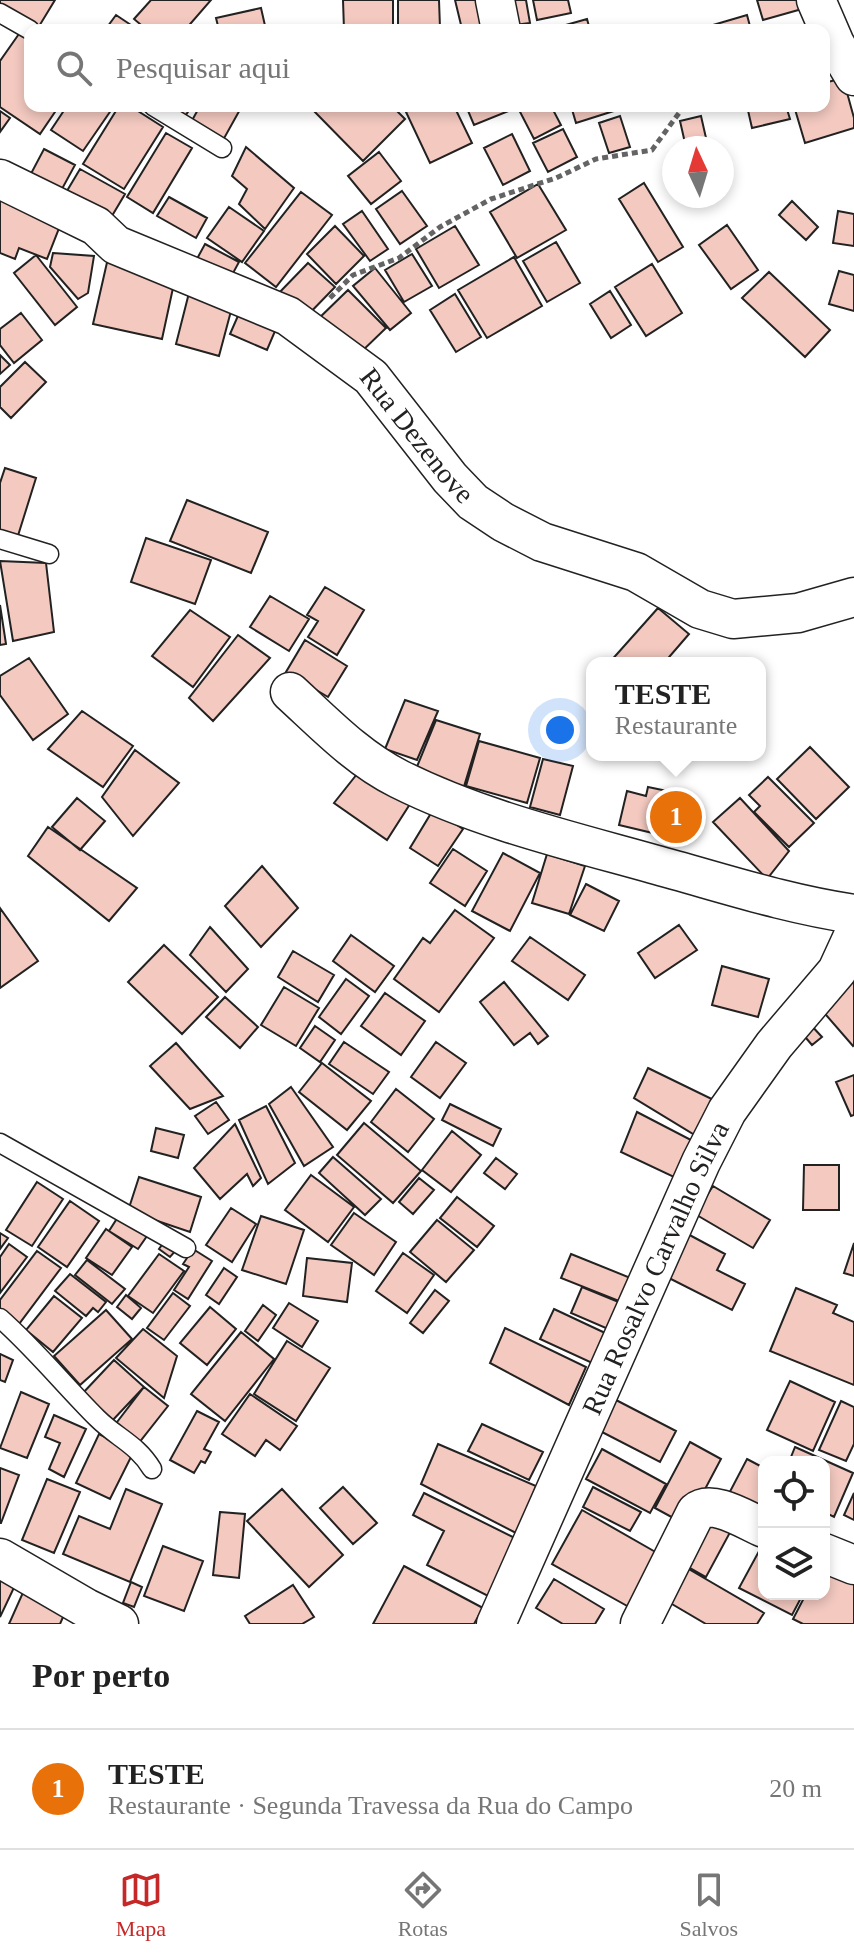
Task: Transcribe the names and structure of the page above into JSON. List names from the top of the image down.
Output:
{
  "streets": {
    "street": ["Rua Dezenove", "Rua Rosalvo Carvalho Silva"]
  },
  "north": "top",
  "page": {
    "search": "Pesquisar aqui",
    "popup": ["TESTE", "Restaurante"],
    "pins": "1",
    "heading": "Por perto",
    "list": [
      {
        "mark": "1",
        "name": "TESTE",
        "note": "Restaurante · Segunda Travessa da Rua do Campo",
        "value": "20 m"
      }
    ],
    "nav": ["Mapa", "Rotas", "Salvos"]
  }
}
